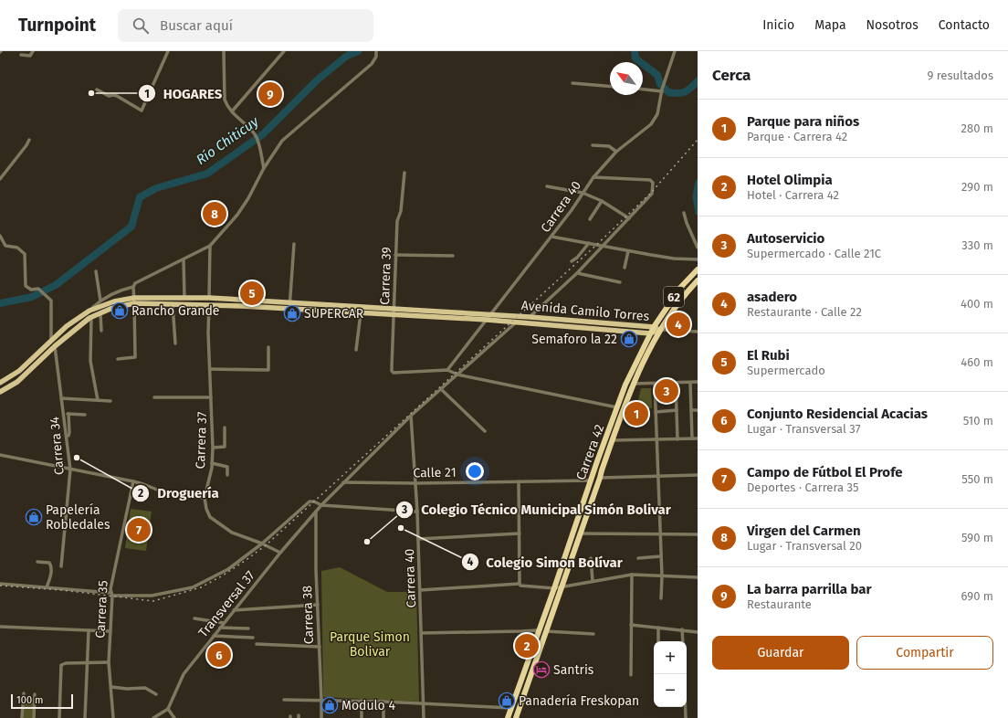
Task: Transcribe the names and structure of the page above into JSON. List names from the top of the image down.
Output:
{
  "streets": {
    "highway": ["62", "Carrera 42"],
    "main road": ["Avenida Camilo Torres"],
    "street": [
      "Carrera 40",
      "Carrera 39",
      "Carrera 37",
      "Carrera 34",
      "Calle 21",
      "Transversal 37",
      "Carrera 35",
      "Carrera 38"
    ]
  },
  "crossings": [
    ["Carrera 40", "Carrera 39"],
    ["Carrera 40", "Avenida Camilo Torres"],
    ["Carrera 40", "Calle 21"],
    ["Carrera 39", "Avenida Camilo Torres"],
    ["Avenida Camilo Torres", "Carrera 37"],
    ["Avenida Camilo Torres", "Carrera 34"],
    ["Avenida Camilo Torres", "Carrera 42"],
    ["Carrera 37", "Transversal 37"],
    ["Carrera 42", "Calle 21"],
    ["Transversal 37", "Carrera 38"]
  ],
  "water": ["Río Chiticuy"],
  "parks": ["Parque Simon Bolivar"],
  "places": {
    "other": [
      "HOGARES",
      "Droguería",
      "Colegio Simon Bolívar",
      "Colegio Técnico Municipal Simón Bolivar"
    ],
    "shop": [
      "Rancho Grande",
      "SUPERCAR",
      "Semaforo la 22",
      "Papelería Robledales",
      "Panadería Freskopan",
      "Modulo 4"
    ],
    "hotel": ["Santris"]
  },
  "scale_bar": "100 m",
  "north": "top left",
  "page": {
    "header": "Turnpoint",
    "search": "Buscar aquí",
    "nav": [
      "Inicio",
      "Mapa",
      "Nosotros",
      "Contacto"
    ],
    "heading": ["Cerca", "9 resultados"],
    "pins": [
      "9",
      "8",
      "5",
      "4",
      "3",
      "1",
      "7",
      "2",
      "6"
    ],
    "list": [
      {
        "mark": "1",
        "name": "Parque para niños",
        "note": "Parque · Carrera 42",
        "value": "280 m"
      },
      {
        "mark": "2",
        "name": "Hotel Olimpia",
        "note": "Hotel · Carrera 42",
        "value": "290 m"
      },
      {
        "mark": "3",
        "name": "Autoservicio",
        "note": "Supermercado · Calle 21C",
        "value": "330 m"
      },
      {
        "mark": "4",
        "name": "asadero",
        "note": "Restaurante · Calle 22",
        "value": "400 m"
      },
      {
        "mark": "5",
        "name": "El Rubi",
        "note": "Supermercado",
        "value": "460 m"
      },
      {
        "mark": "6",
        "name": "Conjunto Residencial Acacias",
        "note": "Lugar · Transversal 37",
        "value": "510 m"
      },
      {
        "mark": "7",
        "name": "Campo de Fútbol El Profe",
        "note": "Deportes · Carrera 35",
        "value": "550 m"
      },
      {
        "mark": "8",
        "name": "Virgen del Carmen",
        "note": "Lugar · Transversal 20",
        "value": "590 m"
      },
      {
        "mark": "9",
        "name": "La barra parrilla bar",
        "note": "Restaurante",
        "value": "690 m"
      }
    ],
    "buttons": ["Guardar", "Compartir"],
    "map_buttons": ["+", "−"],
    "scale": "100 m"
  }
}
